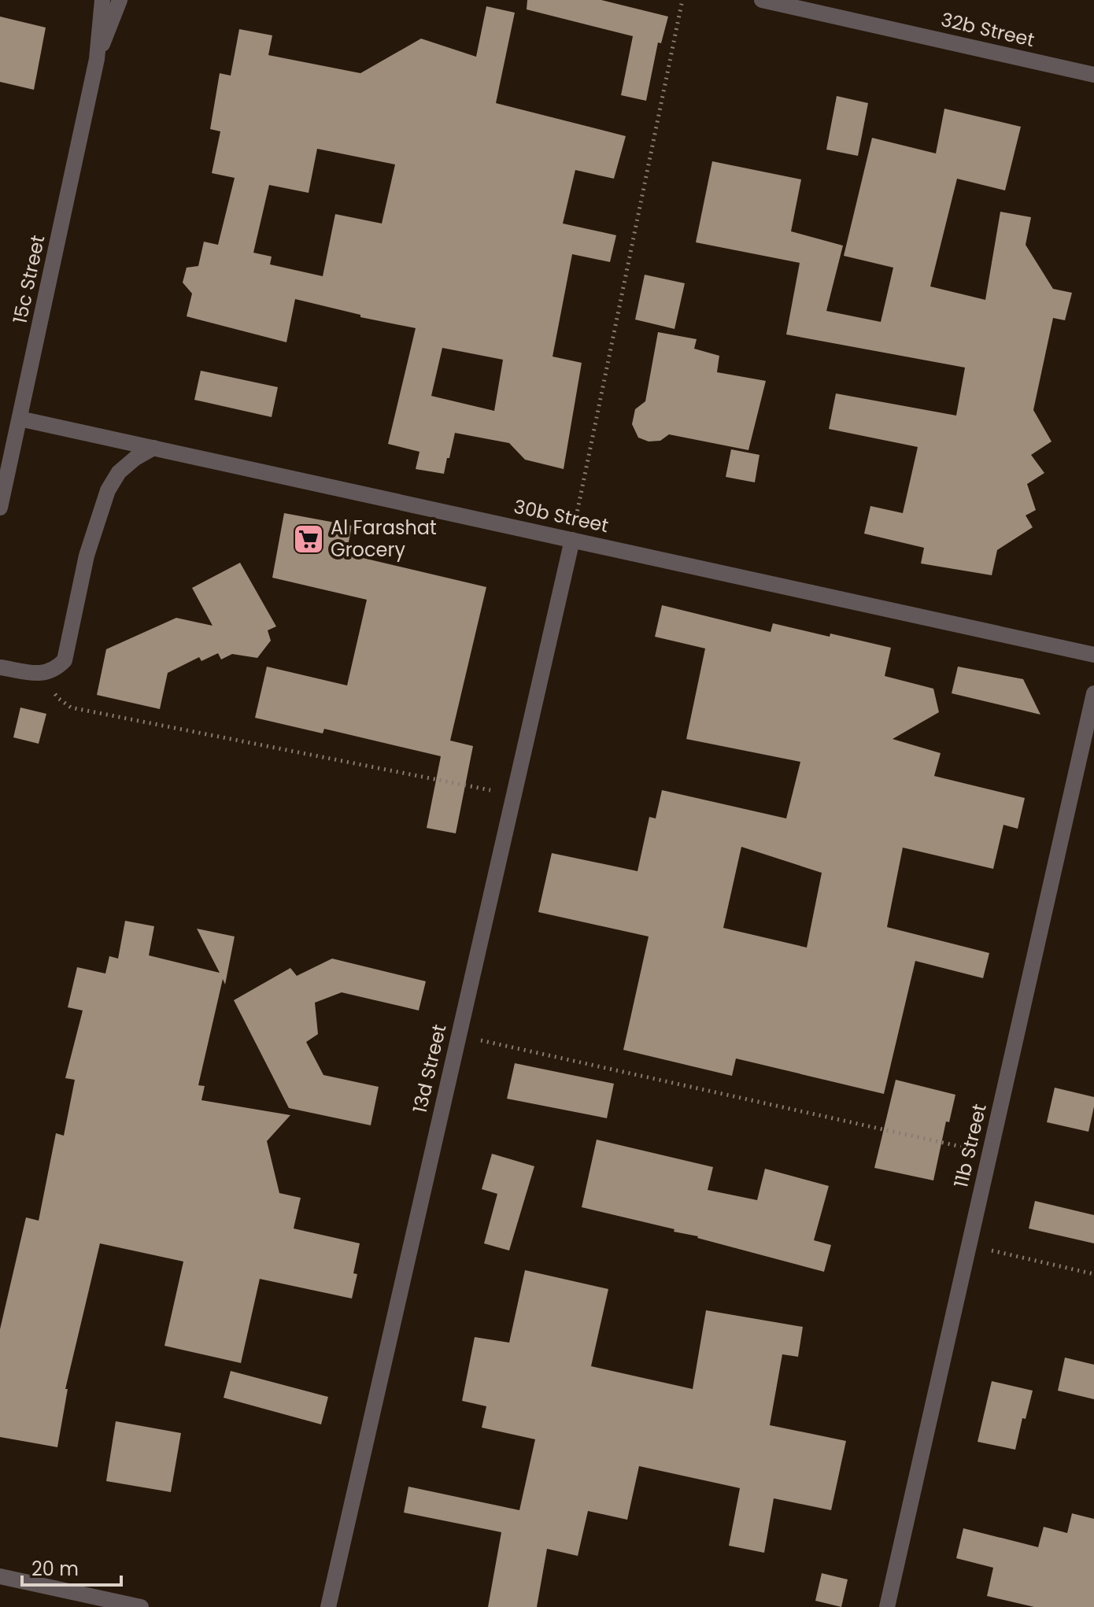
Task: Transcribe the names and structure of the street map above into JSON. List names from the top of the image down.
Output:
{
  "streets": {
    "street": [
      "32b Street",
      "15c Street",
      "30b Street",
      "13d Street",
      "11b Street"
    ]
  },
  "crossings": [
    ["15c Street", "30b Street"],
    ["30b Street", "13d Street"]
  ],
  "places": {
    "supermarket": ["Al Farashat Grocery"]
  },
  "scale_bar": "20 m"
}
